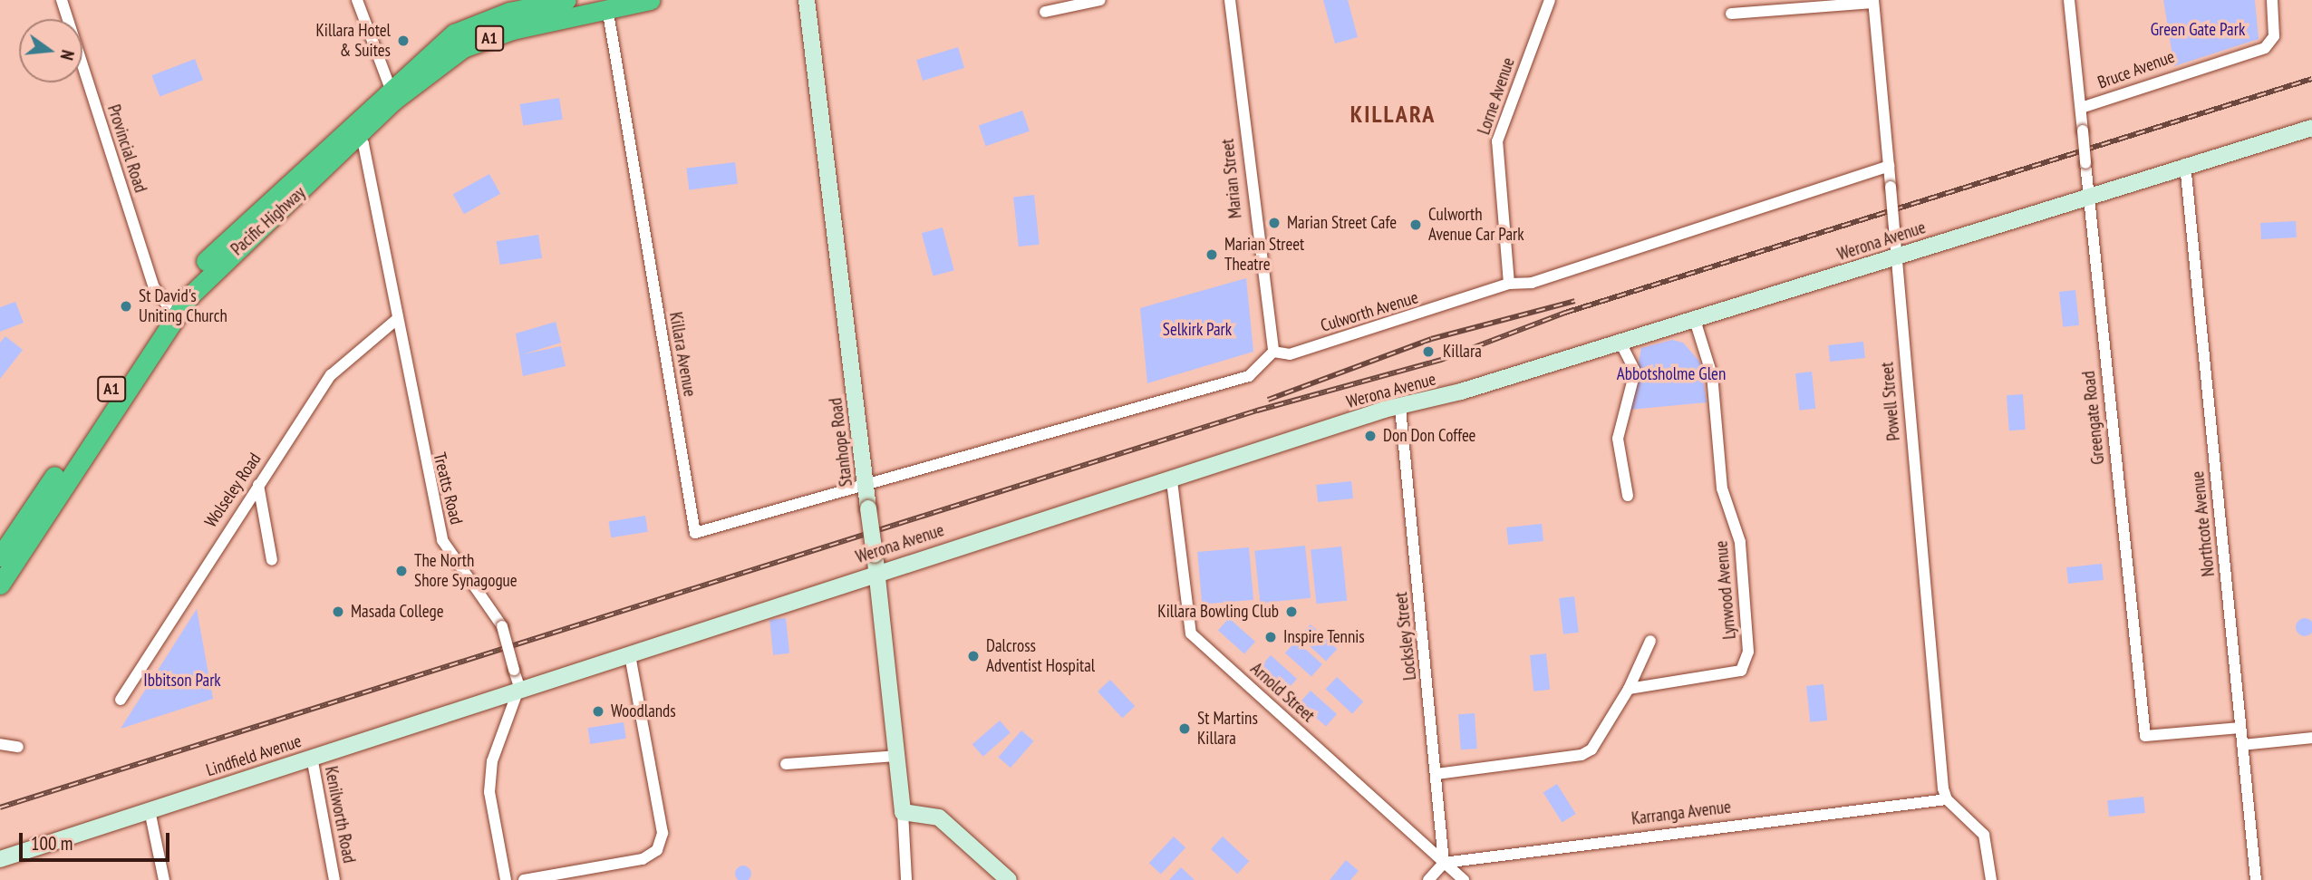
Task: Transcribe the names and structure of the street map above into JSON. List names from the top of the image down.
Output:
{
  "streets": {
    "highway": ["A1", "Pacific Highway"],
    "street": [
      "Bruce Avenue",
      "Lorne Avenue",
      "Provincial Road",
      "Marian Street",
      "Werona Avenue",
      "Culworth Avenue",
      "Killara Avenue",
      "Powell Street",
      "Greengate Road",
      "Stanhope Road",
      "Treatts Road",
      "Wolseley Road",
      "Northcote Avenue",
      "Lynwood Avenue",
      "Locksley Street",
      "Arnold Street",
      "Lindfield Avenue",
      "Karranga Avenue",
      "Kenilworth Road"
    ]
  },
  "crossings": [
    ["Bruce Avenue", "Greengate Road"],
    ["Lorne Avenue", "Culworth Avenue"],
    ["Provincial Road", "Pacific Highway"],
    ["Marian Street", "Culworth Avenue"],
    ["Pacific Highway", "Killara Avenue"],
    ["Pacific Highway", "Treatts Road"],
    ["Werona Avenue", "Powell Street"],
    ["Werona Avenue", "Greengate Road"],
    ["Werona Avenue", "Stanhope Road"],
    ["Werona Avenue", "Treatts Road"],
    ["Werona Avenue", "Northcote Avenue"],
    ["Werona Avenue", "Lynwood Avenue"],
    ["Werona Avenue", "Locksley Street"],
    ["Werona Avenue", "Arnold Street"],
    ["Werona Avenue", "Lindfield Avenue"],
    ["Culworth Avenue", "Powell Street"],
    ["Killara Avenue", "Stanhope Road"],
    ["Powell Street", "Karranga Avenue"],
    ["Greengate Road", "Northcote Avenue"],
    ["Treatts Road", "Wolseley Road"],
    ["Treatts Road", "Lindfield Avenue"],
    ["Locksley Street", "Arnold Street"],
    ["Locksley Street", "Karranga Avenue"],
    ["Arnold Street", "Karranga Avenue"],
    ["Lindfield Avenue", "Kenilworth Road"]
  ],
  "districts": ["KILLARA"],
  "parks": [
    "Green Gate Park",
    "Selkirk Park",
    "Abbotsholme Glen",
    "Ibbitson Park"
  ],
  "places": [
    "Killara Hotel & Suites",
    "Marian Street Cafe",
    "Culworth Avenue Car Park",
    "Marian Street Theatre",
    "St David's Uniting Church",
    "Killara",
    "Don Don Coffee",
    "The North Shore Synagogue",
    "Masada College",
    "Killara Bowling Club",
    "Inspire Tennis",
    "Dalcross Adventist Hospital",
    "Woodlands",
    "St Martins Killara"
  ],
  "scale_bar": "100 m",
  "north": "right"
}
